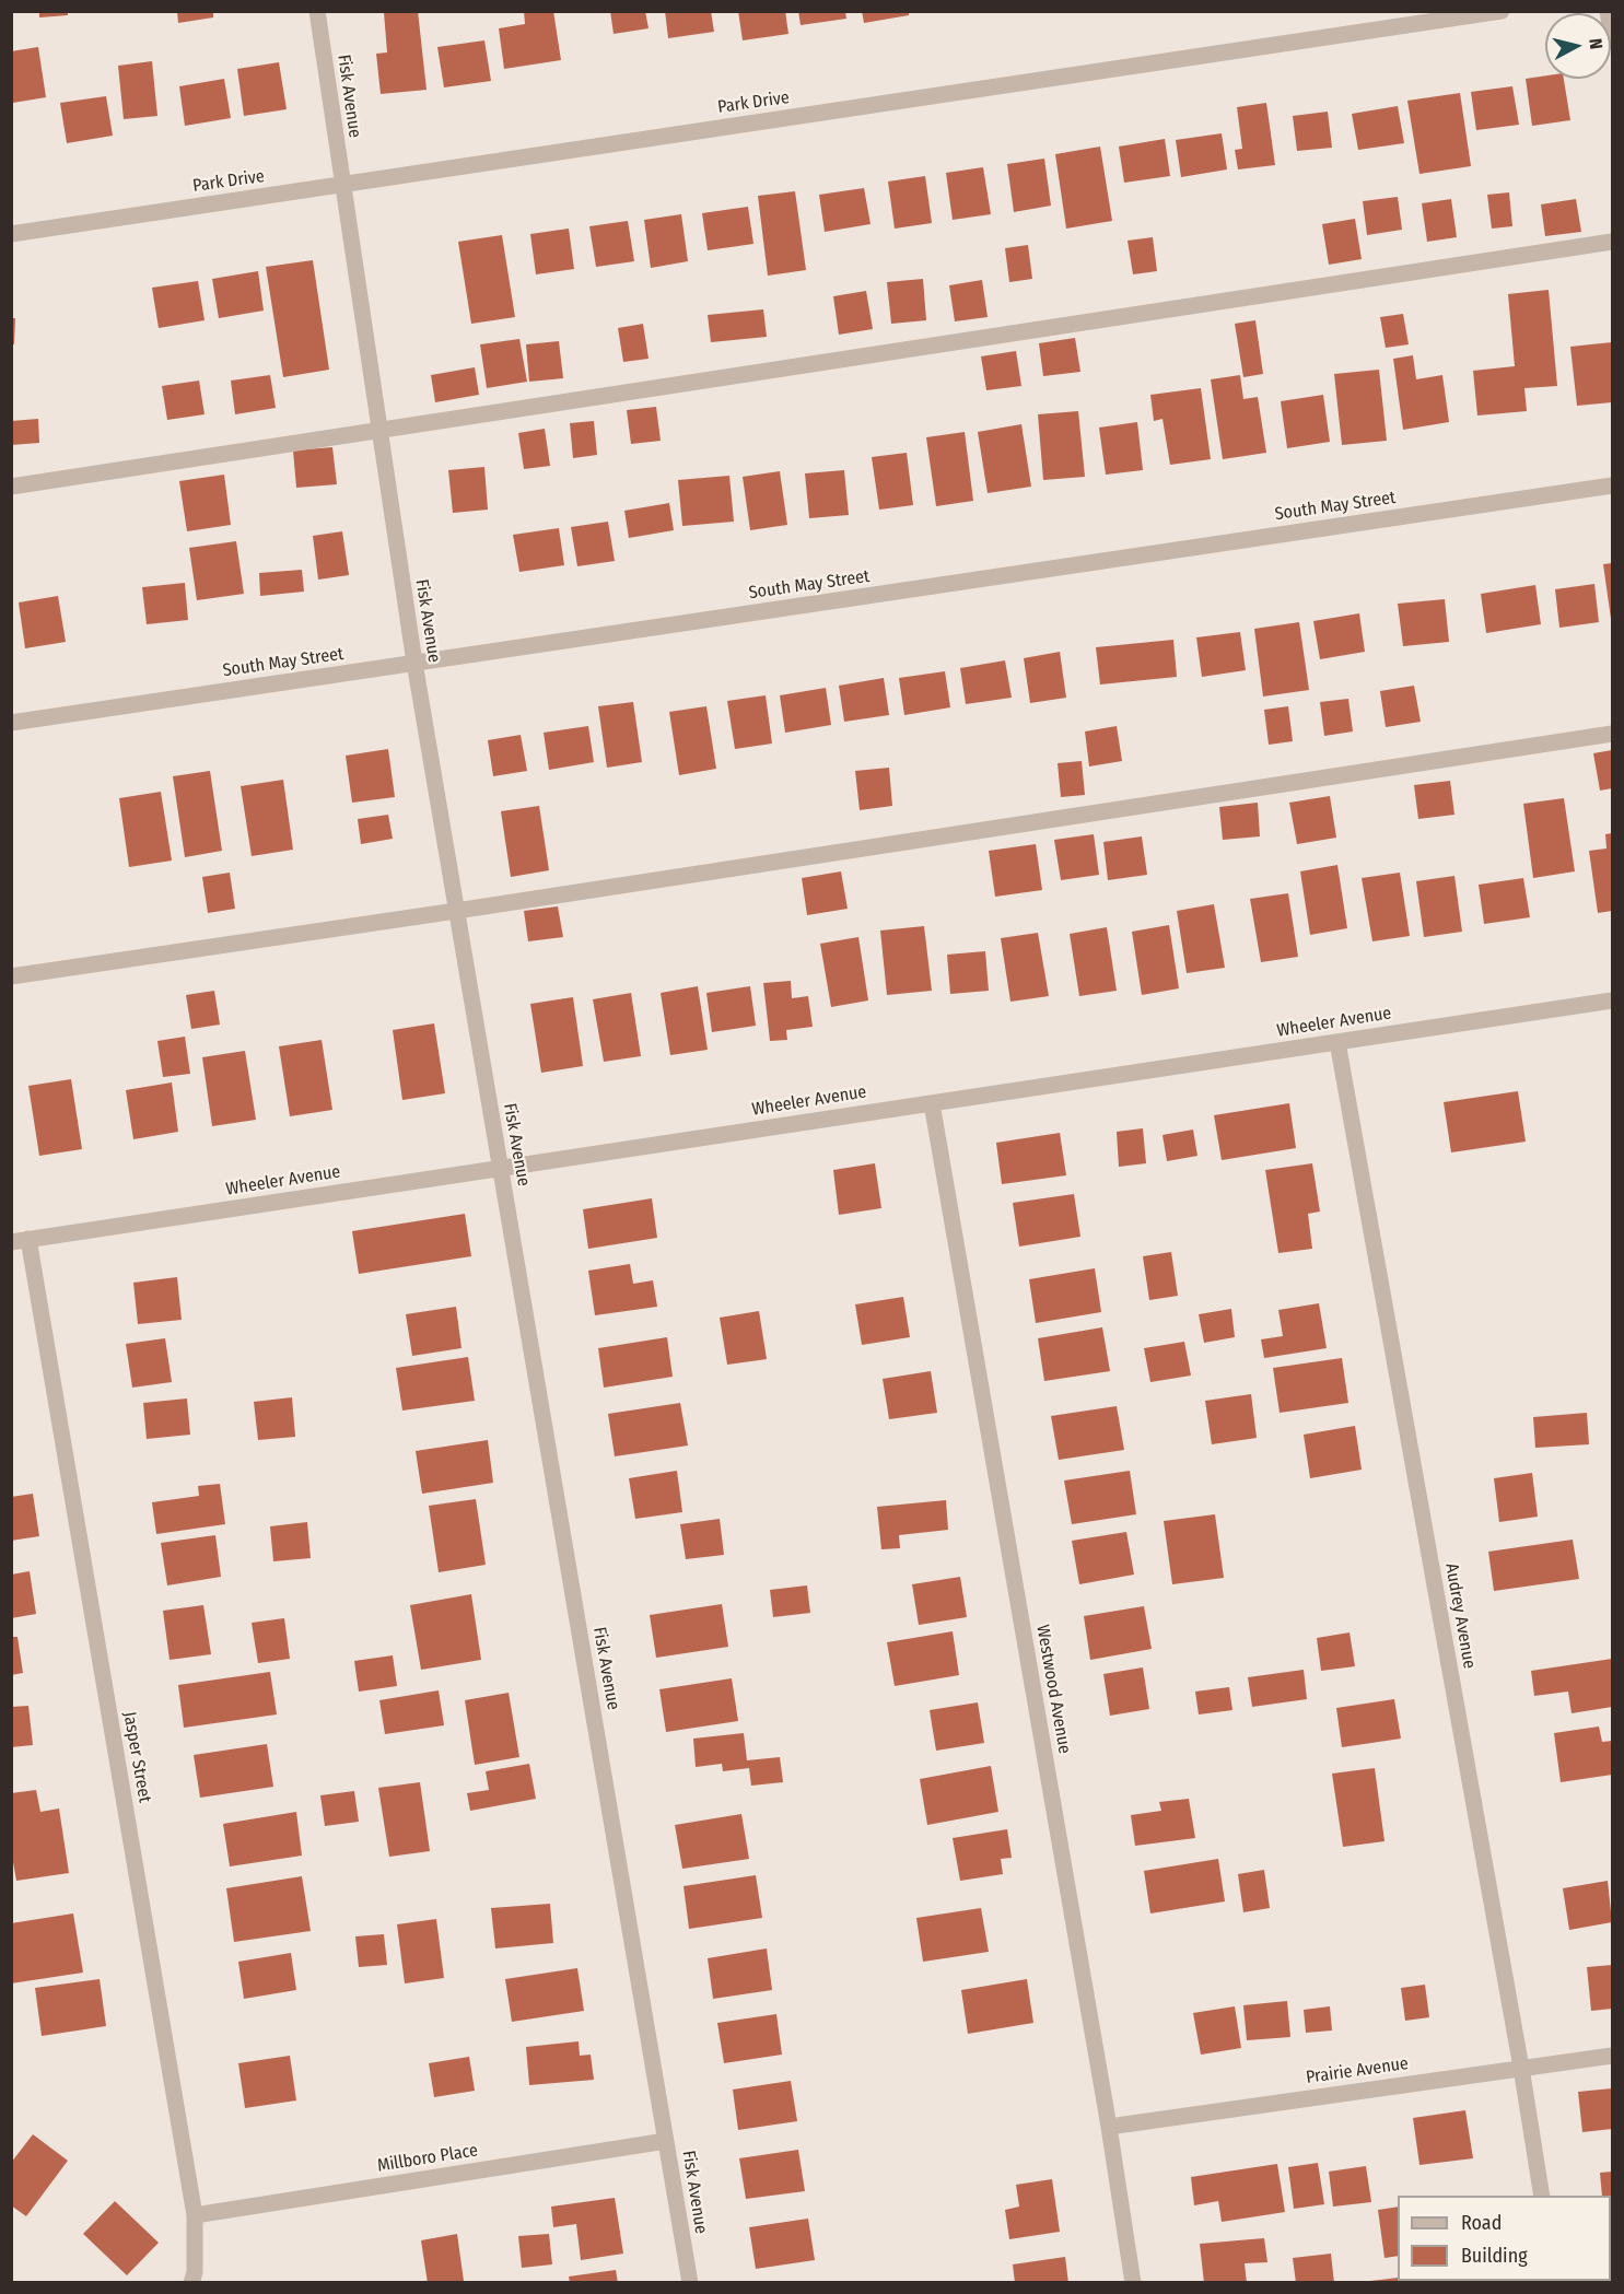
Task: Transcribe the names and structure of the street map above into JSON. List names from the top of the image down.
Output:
{
  "streets": {
    "street": [
      "Fisk Avenue",
      "Park Drive",
      "South May Street",
      "Wheeler Avenue",
      "Audrey Avenue",
      "Westwood Avenue",
      "Jasper Street",
      "Prairie Avenue",
      "Millboro Place"
    ]
  },
  "crossings": [
    ["Fisk Avenue", "Park Drive"],
    ["Fisk Avenue", "South May Street"],
    ["Fisk Avenue", "Wheeler Avenue"],
    ["Fisk Avenue", "Millboro Place"],
    ["Wheeler Avenue", "Audrey Avenue"],
    ["Wheeler Avenue", "Westwood Avenue"],
    ["Wheeler Avenue", "Jasper Street"],
    ["Audrey Avenue", "Prairie Avenue"],
    ["Westwood Avenue", "Prairie Avenue"],
    ["Jasper Street", "Millboro Place"]
  ],
  "legend": ["Road", "Building"],
  "north": "right"
}
